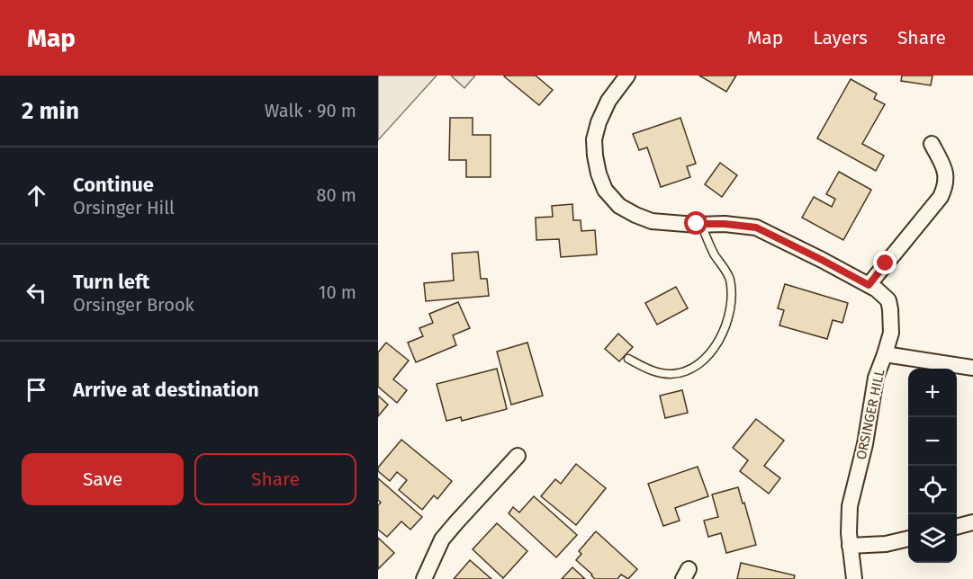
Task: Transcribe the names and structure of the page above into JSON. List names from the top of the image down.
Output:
{
  "streets": {
    "street": ["ORSINGER HILL"]
  },
  "page": {
    "header": "Map",
    "nav": ["Map", "Layers", "Share"],
    "heading": ["2 min", "Walk · 90 m"],
    "list": [
      ["Continue", "Orsinger Hill", "80 m"],
      ["Turn left", "Orsinger Brook", "10 m"],
      "Arrive at destination"
    ],
    "map_buttons": ["+", "−"],
    "buttons": ["Save", "Share"]
  }
}
